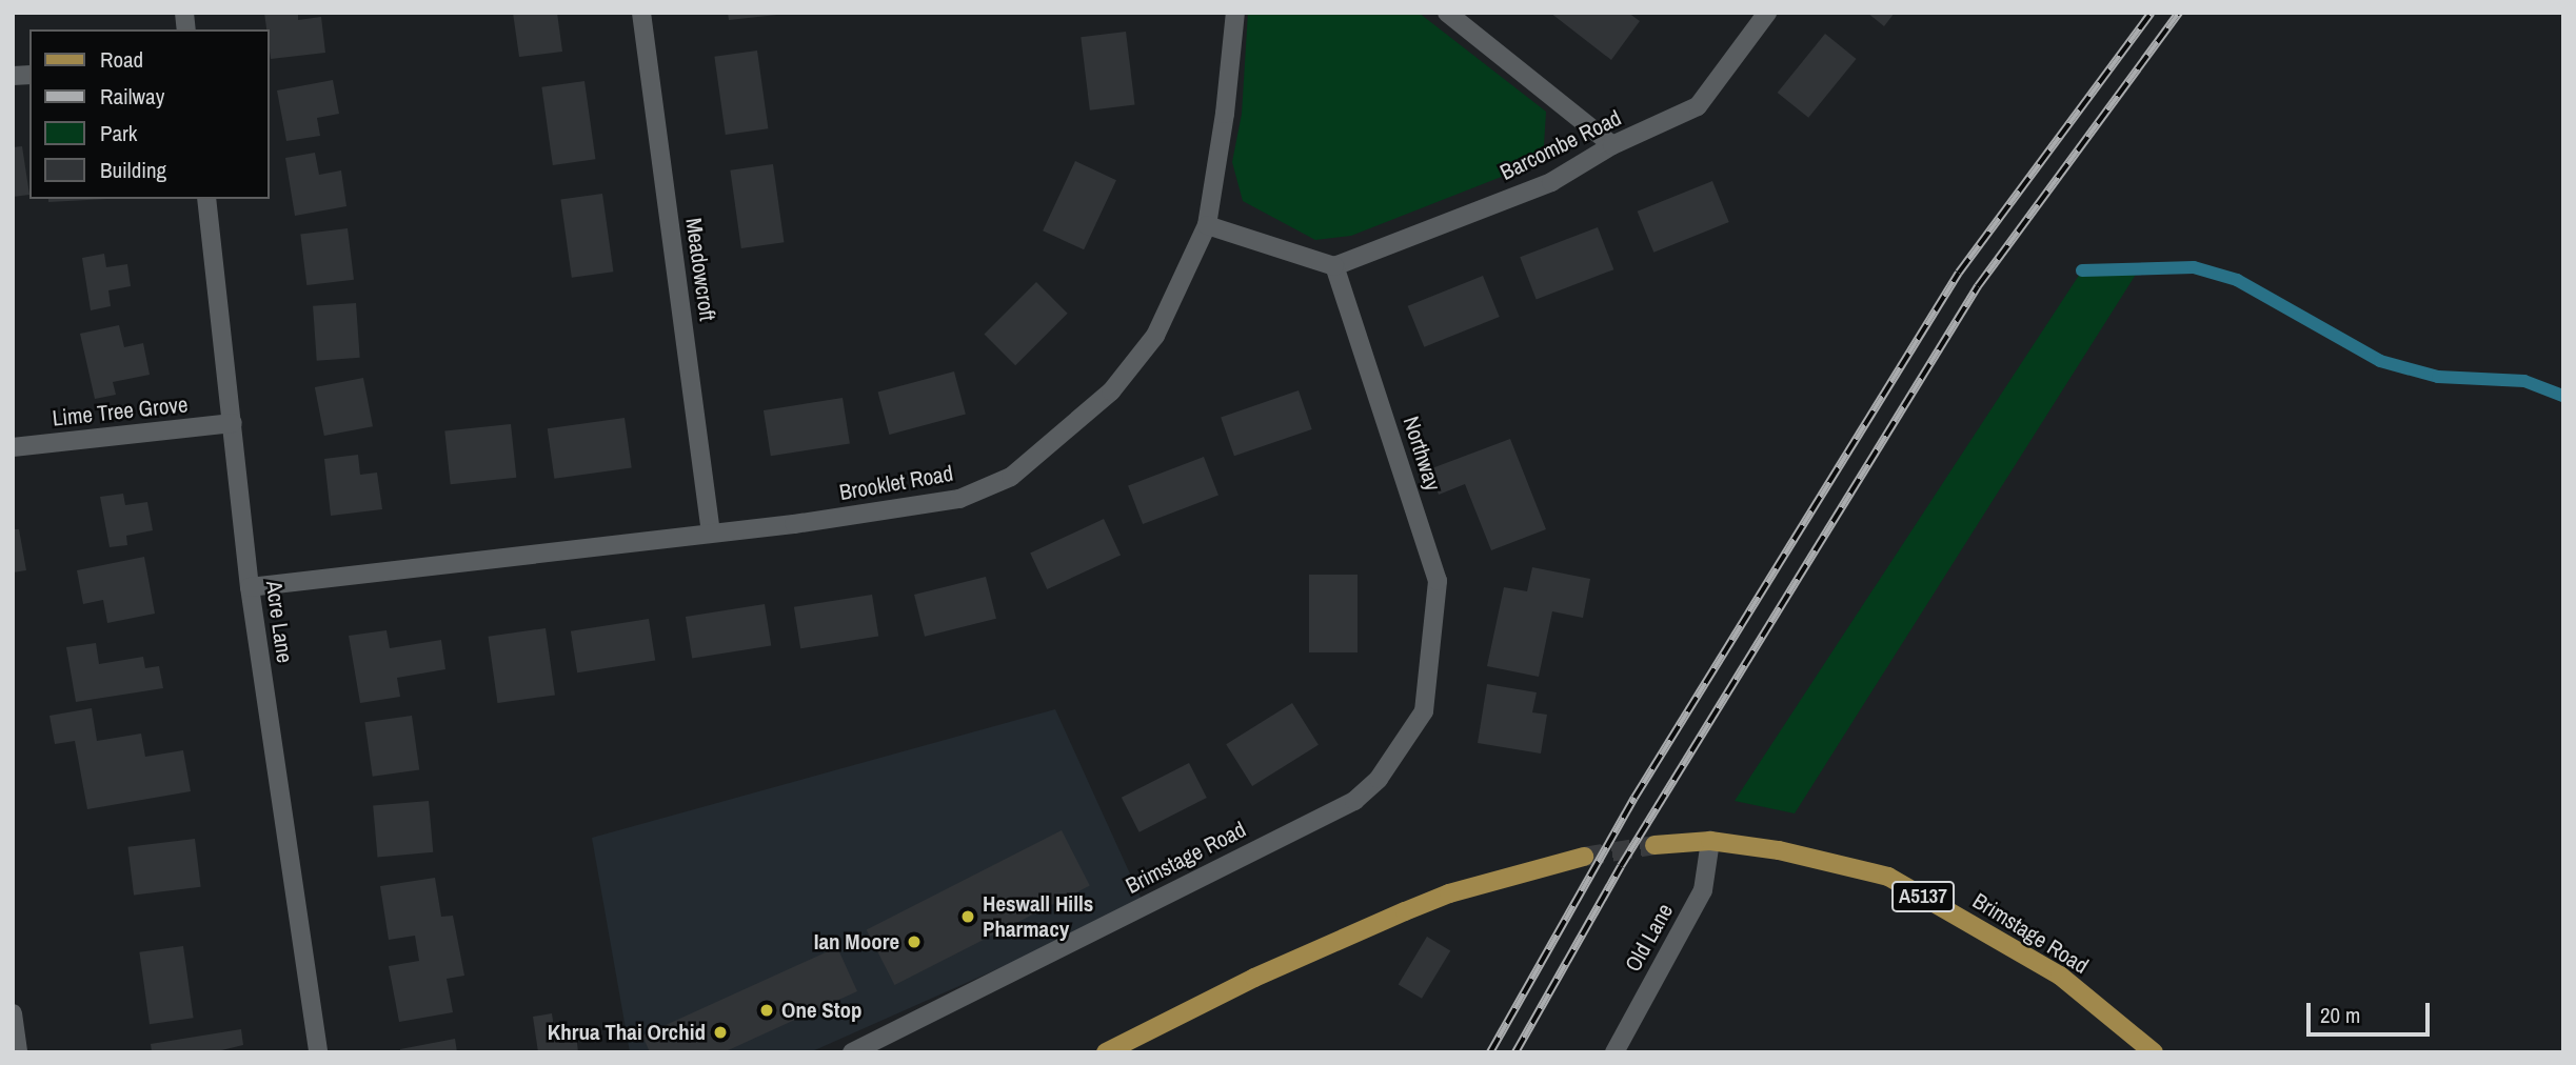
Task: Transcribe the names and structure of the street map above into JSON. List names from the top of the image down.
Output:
{
  "streets": {
    "main road": ["Brimstage Road", "A5137"],
    "street": [
      "Barcombe Road",
      "Meadowcroft",
      "Lime Tree Grove",
      "Northway",
      "Brooklet Road",
      "Acre Lane",
      "Old Lane"
    ]
  },
  "crossings": [
    ["Barcombe Road", "Northway"],
    ["Meadowcroft", "Brooklet Road"],
    ["Lime Tree Grove", "Acre Lane"],
    ["Northway", "Brimstage Road"],
    ["Brooklet Road", "Acre Lane"],
    ["Brimstage Road", "Old Lane"]
  ],
  "places": [
    "Heswall Hills Pharmacy",
    "Ian Moore",
    "One Stop",
    "Khrua Thai Orchid"
  ],
  "legend": [
    "Road",
    "Railway",
    "Park",
    "Building"
  ],
  "scale_bar": "20 m"
}
